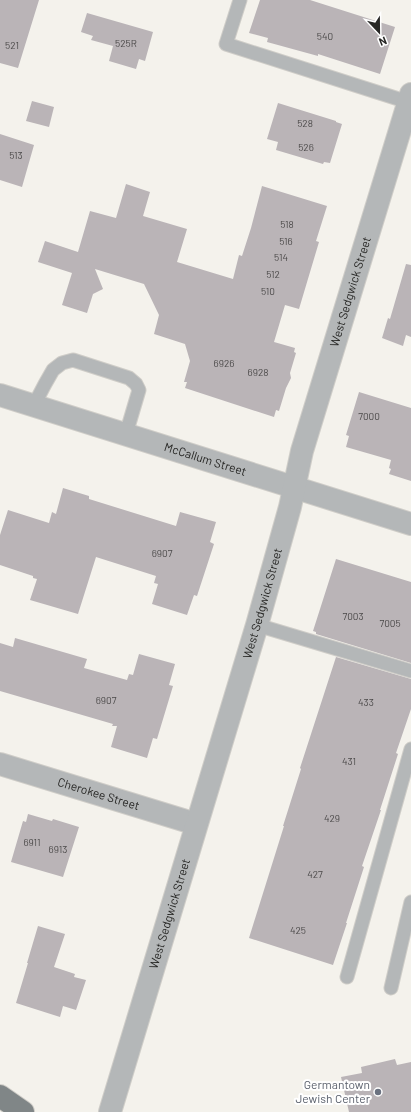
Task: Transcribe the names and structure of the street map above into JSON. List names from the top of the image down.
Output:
{
  "streets": {
    "street": ["West Sedgwick Street", "McCallum Street", "Cherokee Street"]
  },
  "crossings": [
    ["West Sedgwick Street", "McCallum Street"],
    ["West Sedgwick Street", "Cherokee Street"]
  ],
  "places": ["Germantown Jewish Center"],
  "house_numbers": [
    "540",
    "525R",
    "521",
    "528",
    "526",
    "513",
    "518",
    "516",
    "514",
    "512",
    "510",
    "6926",
    "6928",
    "7000",
    "6907",
    "7003",
    "7005",
    "6907",
    "433",
    "431",
    "429",
    "6911",
    "6913",
    "427",
    "425"
  ],
  "north": "bottom"
}
